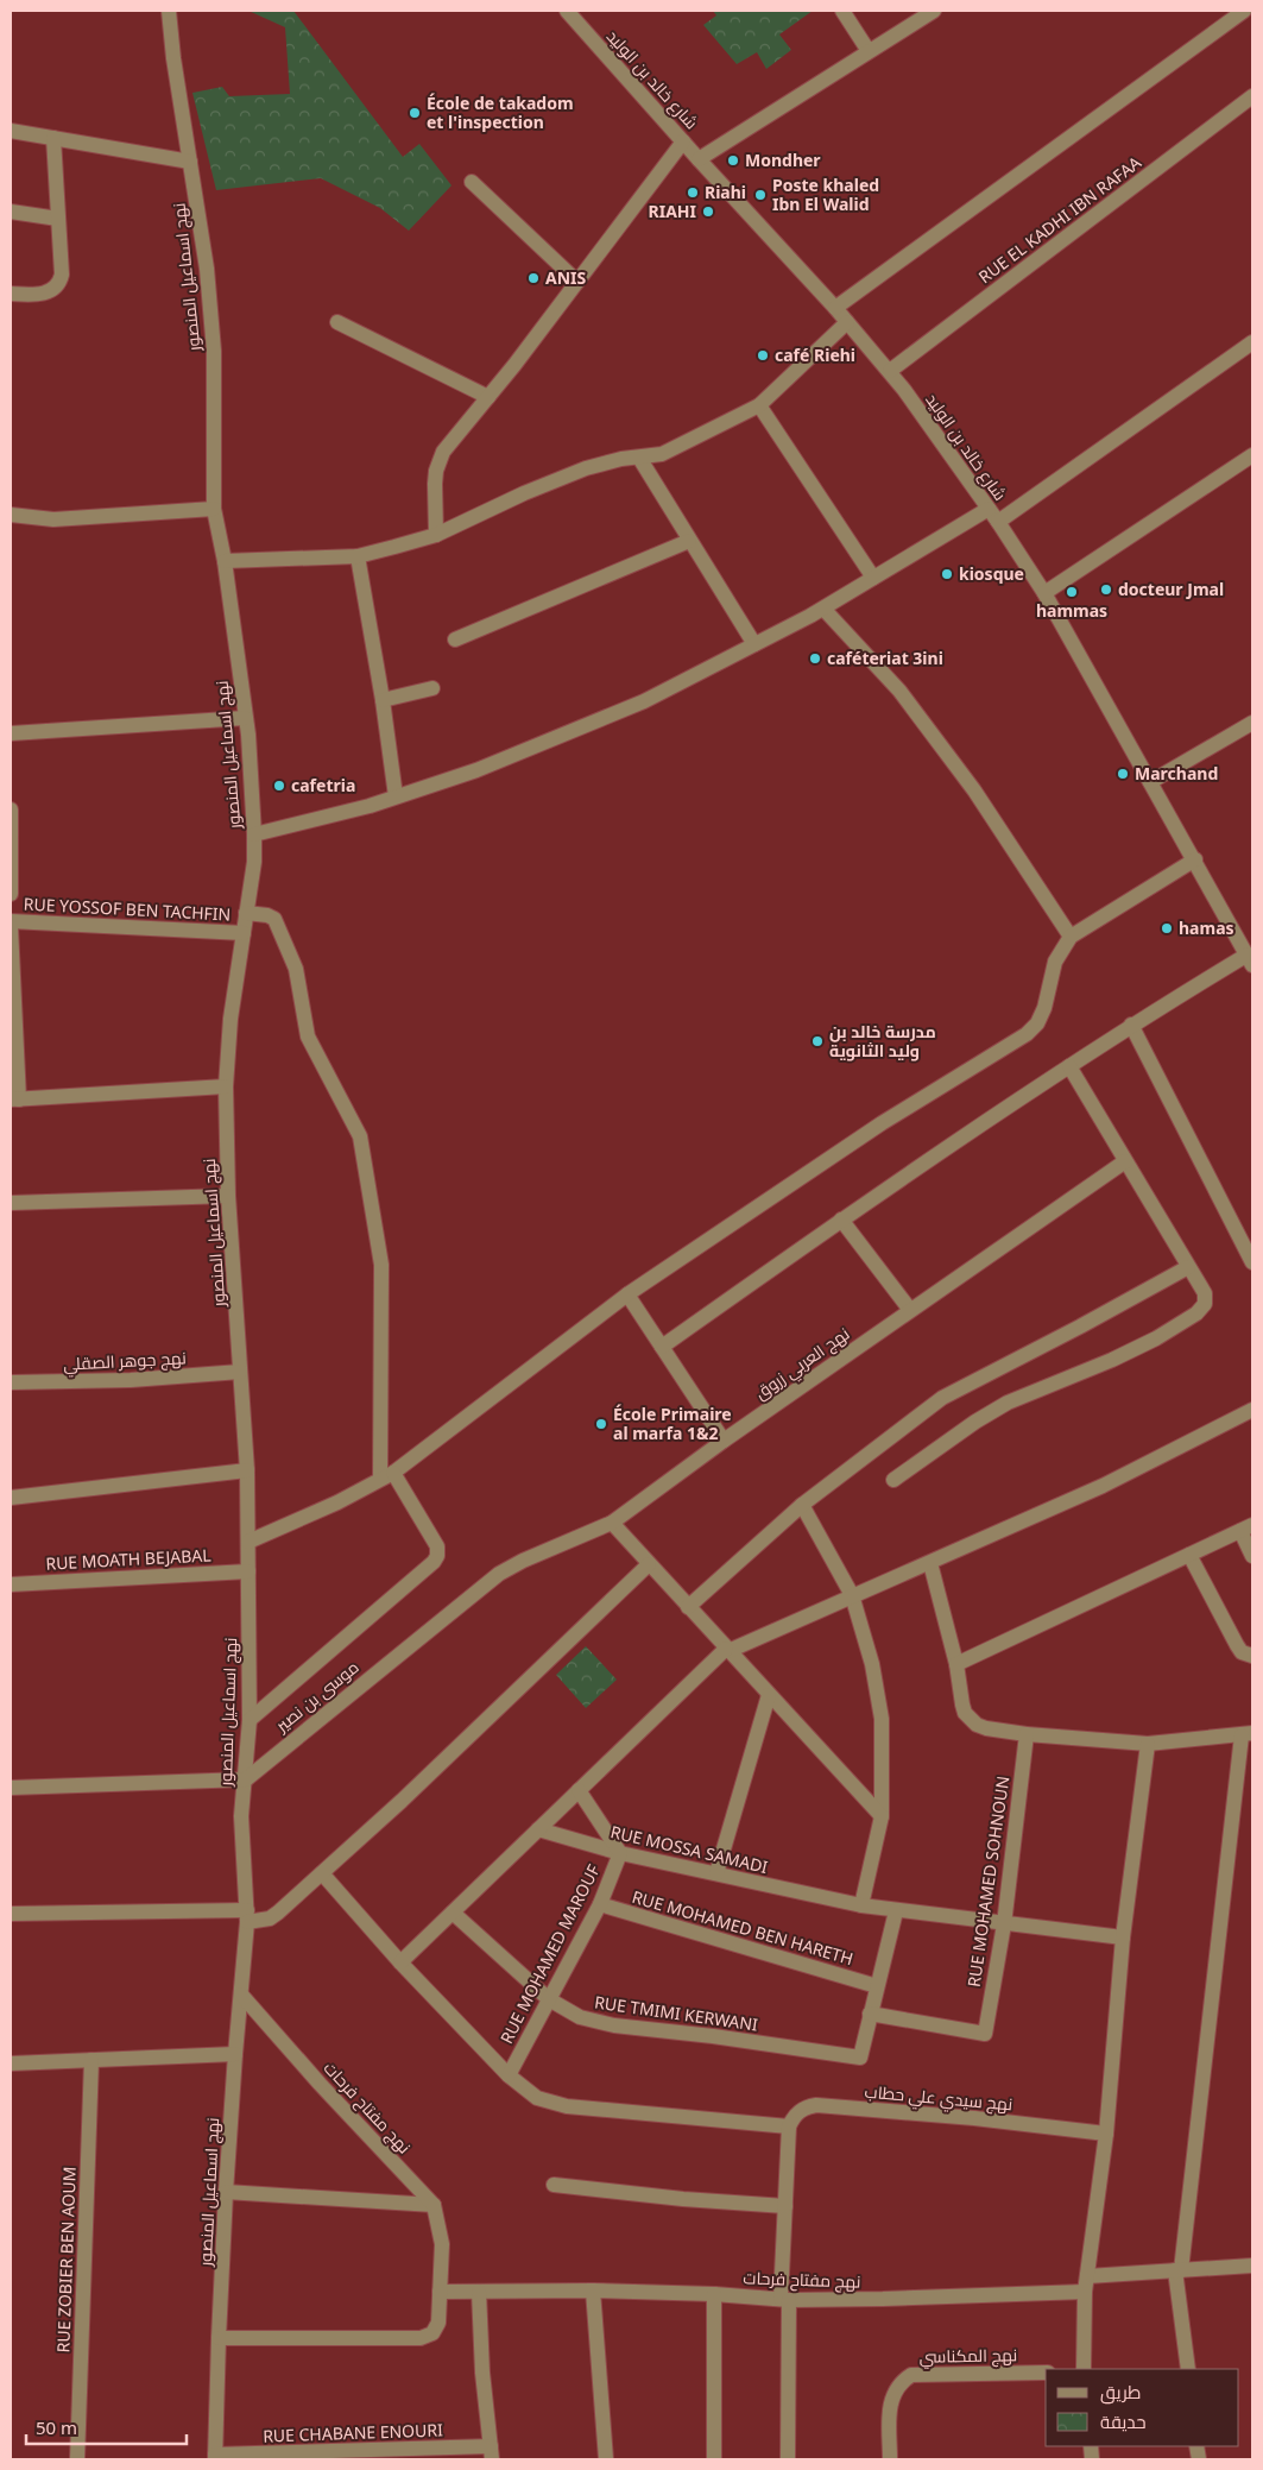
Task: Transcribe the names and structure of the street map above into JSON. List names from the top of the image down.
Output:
{
  "streets": {
    "street": [
      "شارع خالد بن الوليد",
      "RUE EL KADHI IBN RAFAA",
      "نهج اسماعيل المنصور",
      "RUE YOSSOF BEN TACHFIN",
      "نهج جوهر الصقلي",
      "نهج العربي زروق",
      "RUE MOATH BEJABAL",
      "موسى بن نصير",
      "RUE MOSSA SAMADI",
      "RUE MOHAMED SOHNOUN",
      "RUE MOHAMED BEN HARETH",
      "RUE MOHAMED MAROUF",
      "RUE TMIMI KERWANI",
      "نهج سيدي علي حطاب",
      "نهج مفتاح فرحات",
      "RUE ZOBIER BEN AOUM",
      "نهج المكناسي",
      "RUE CHABANE ENOURI"
    ]
  },
  "crossings": [
    ["شارع خالد بن الوليد", "RUE EL KADHI IBN RAFAA"],
    ["نهج اسماعيل المنصور", "RUE YOSSOF BEN TACHFIN"],
    ["نهج اسماعيل المنصور", "نهج جوهر الصقلي"],
    ["نهج اسماعيل المنصور", "RUE MOATH BEJABAL"],
    ["نهج اسماعيل المنصور", "موسى بن نصير"],
    ["نهج اسماعيل المنصور", "نهج مفتاح فرحات"],
    ["نهج اسماعيل المنصور", "RUE CHABANE ENOURI"],
    ["نهج العربي زروق", "موسى بن نصير"],
    ["RUE MOSSA SAMADI", "RUE MOHAMED SOHNOUN"],
    ["RUE MOSSA SAMADI", "RUE MOHAMED MAROUF"],
    ["RUE MOHAMED SOHNOUN", "RUE TMIMI KERWANI"],
    ["RUE MOHAMED BEN HARETH", "RUE MOHAMED MAROUF"],
    ["RUE MOHAMED MAROUF", "RUE TMIMI KERWANI"]
  ],
  "places": [
    "École de takadom et l'inspection",
    "Mondher",
    "Riahi",
    "Poste khaled Ibn El Walid",
    "RIAHI",
    "ANIS",
    "café Riehi",
    "kiosque",
    "docteur Jmal",
    "hammas",
    "caféteriat 3ini",
    "Marchand",
    "cafetria",
    "hamas",
    "مدرسة خالد بن وليد الثانوية",
    "École Primaire al marfa 1&2"
  ],
  "legend": ["طريق", "حديقة"],
  "scale_bar": "50 m"
}
